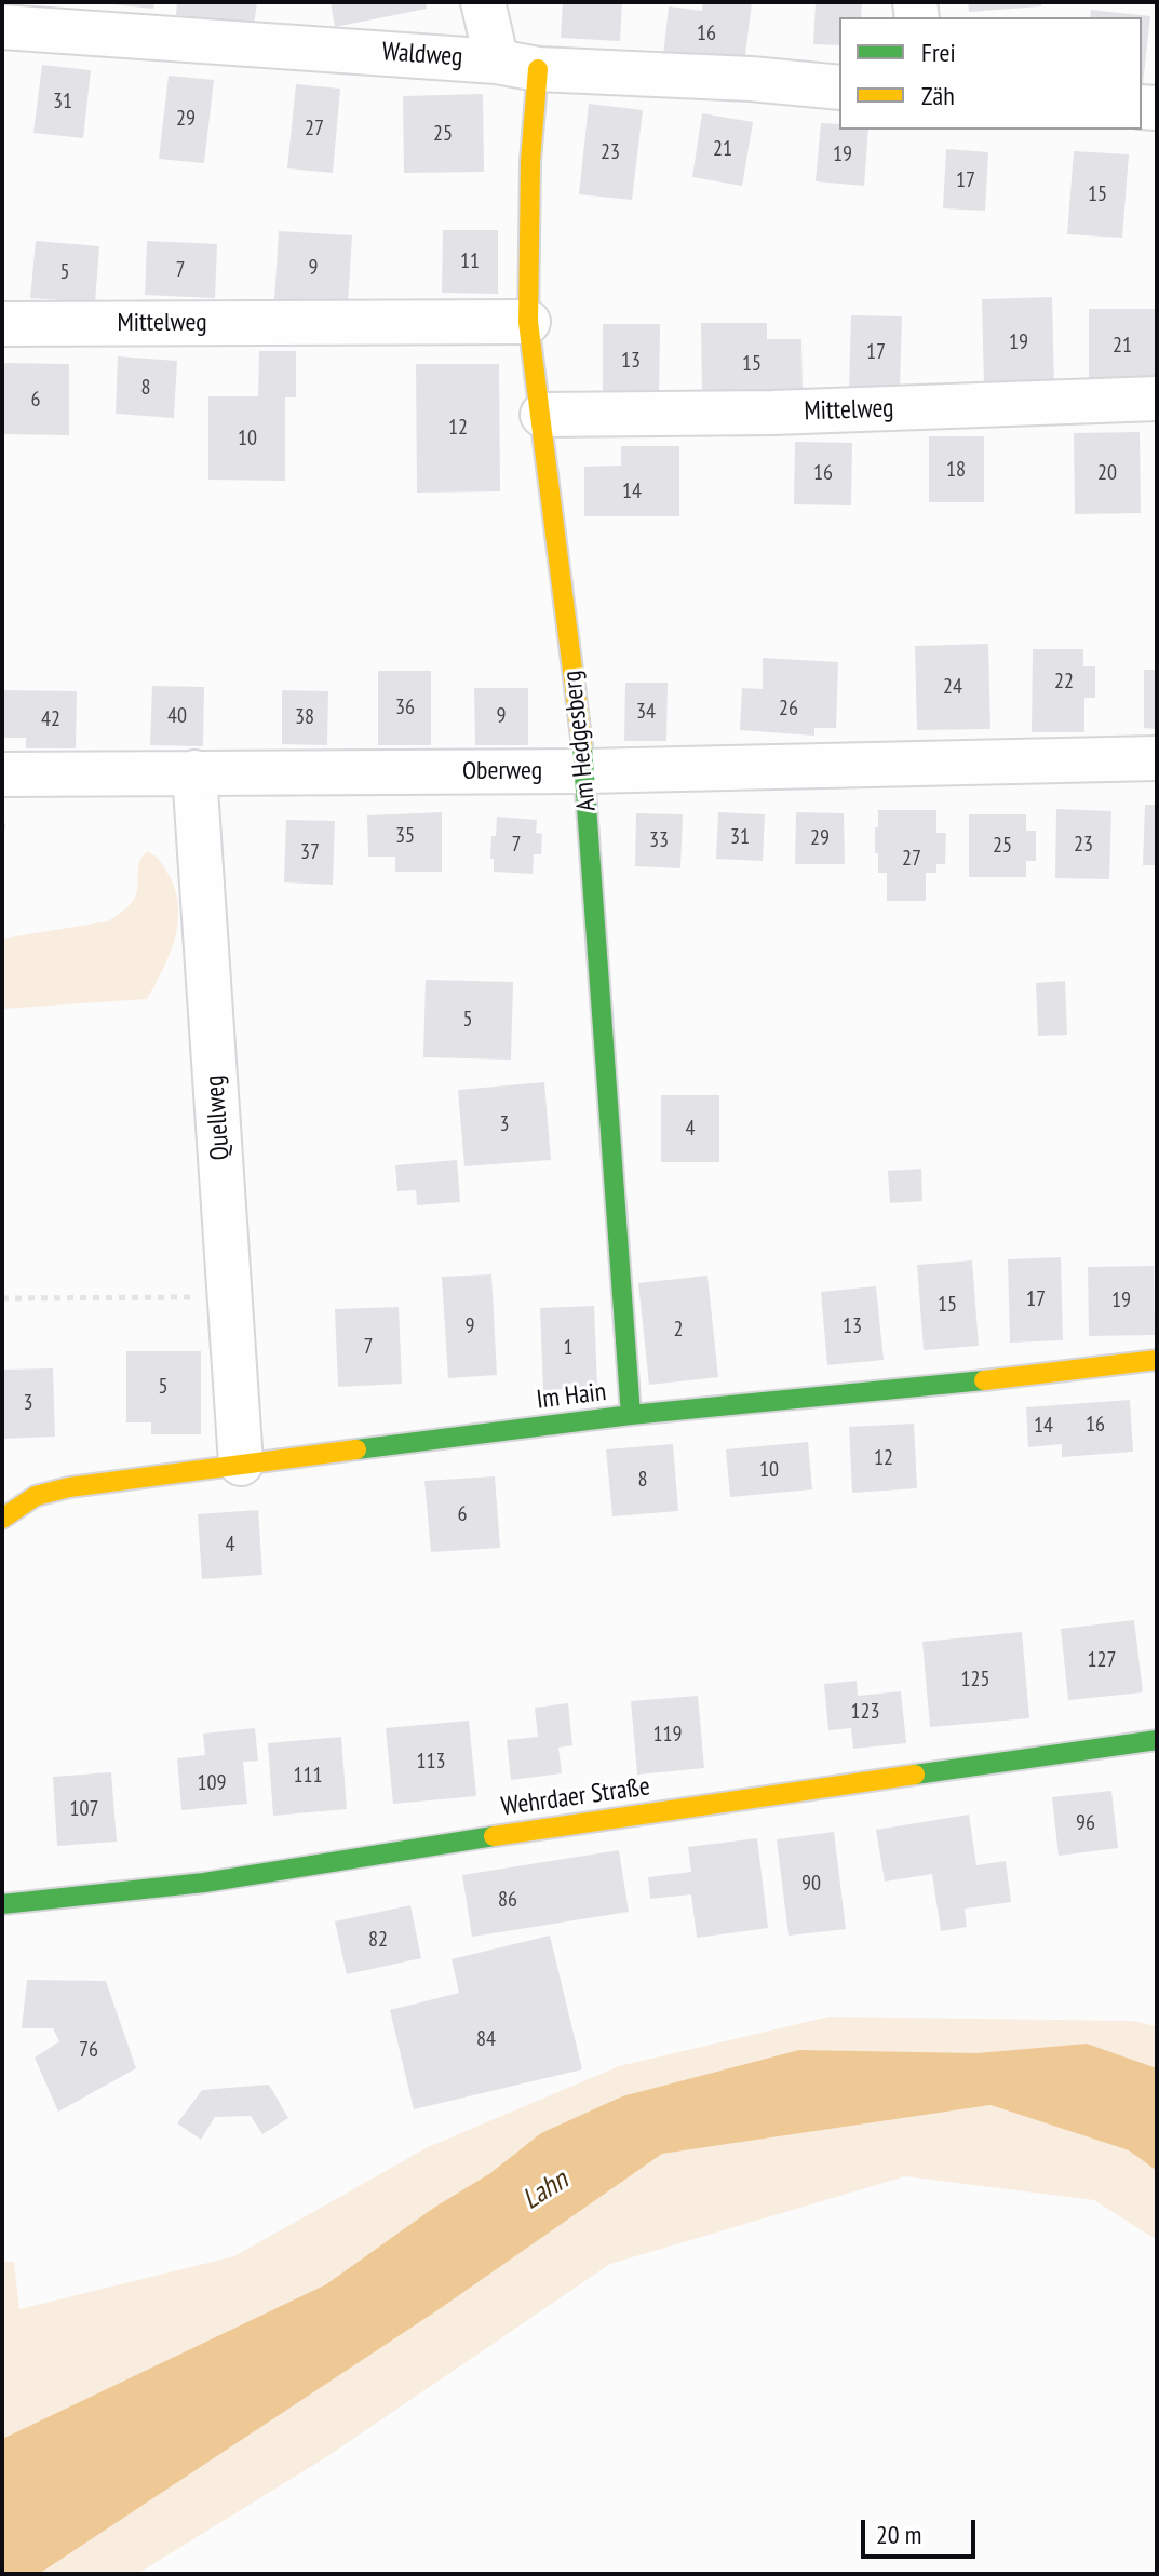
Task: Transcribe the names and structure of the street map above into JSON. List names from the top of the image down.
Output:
{
  "streets": {
    "street": [
      "Waldweg",
      "Mittelweg",
      "Am Hedgesberg",
      "Oberweg",
      "Quellweg",
      "Im Hain",
      "Wehrdaer Straße"
    ]
  },
  "crossings": [
    ["Waldweg", "Am Hedgesberg"],
    ["Mittelweg", "Am Hedgesberg"],
    ["Am Hedgesberg", "Oberweg"],
    ["Am Hedgesberg", "Im Hain"],
    ["Oberweg", "Quellweg"],
    ["Quellweg", "Im Hain"]
  ],
  "water": ["Lahn"],
  "house_numbers": [
    "16",
    "31",
    "29",
    "27",
    "25",
    "21",
    "23",
    "19",
    "17",
    "15",
    "11",
    "9",
    "7",
    "5",
    "19",
    "21",
    "17",
    "13",
    "15",
    "8",
    "6",
    "12",
    "10",
    "18",
    "16",
    "20",
    "14",
    "22",
    "24",
    "36",
    "26",
    "34",
    "40",
    "9",
    "38",
    "42",
    "35",
    "31",
    "29",
    "33",
    "7",
    "23",
    "25",
    "37",
    "27",
    "5",
    "3",
    "4",
    "17",
    "19",
    "15",
    "9",
    "13",
    "2",
    "7",
    "1",
    "5",
    "3",
    "16",
    "14",
    "12",
    "10",
    "8",
    "6",
    "4",
    "127",
    "125",
    "123",
    "119",
    "113",
    "111",
    "109",
    "107",
    "96",
    "90",
    "86",
    "82",
    "84",
    "76"
  ],
  "legend": ["Frei", "Zäh"],
  "scale_bar": "20 m"
}
